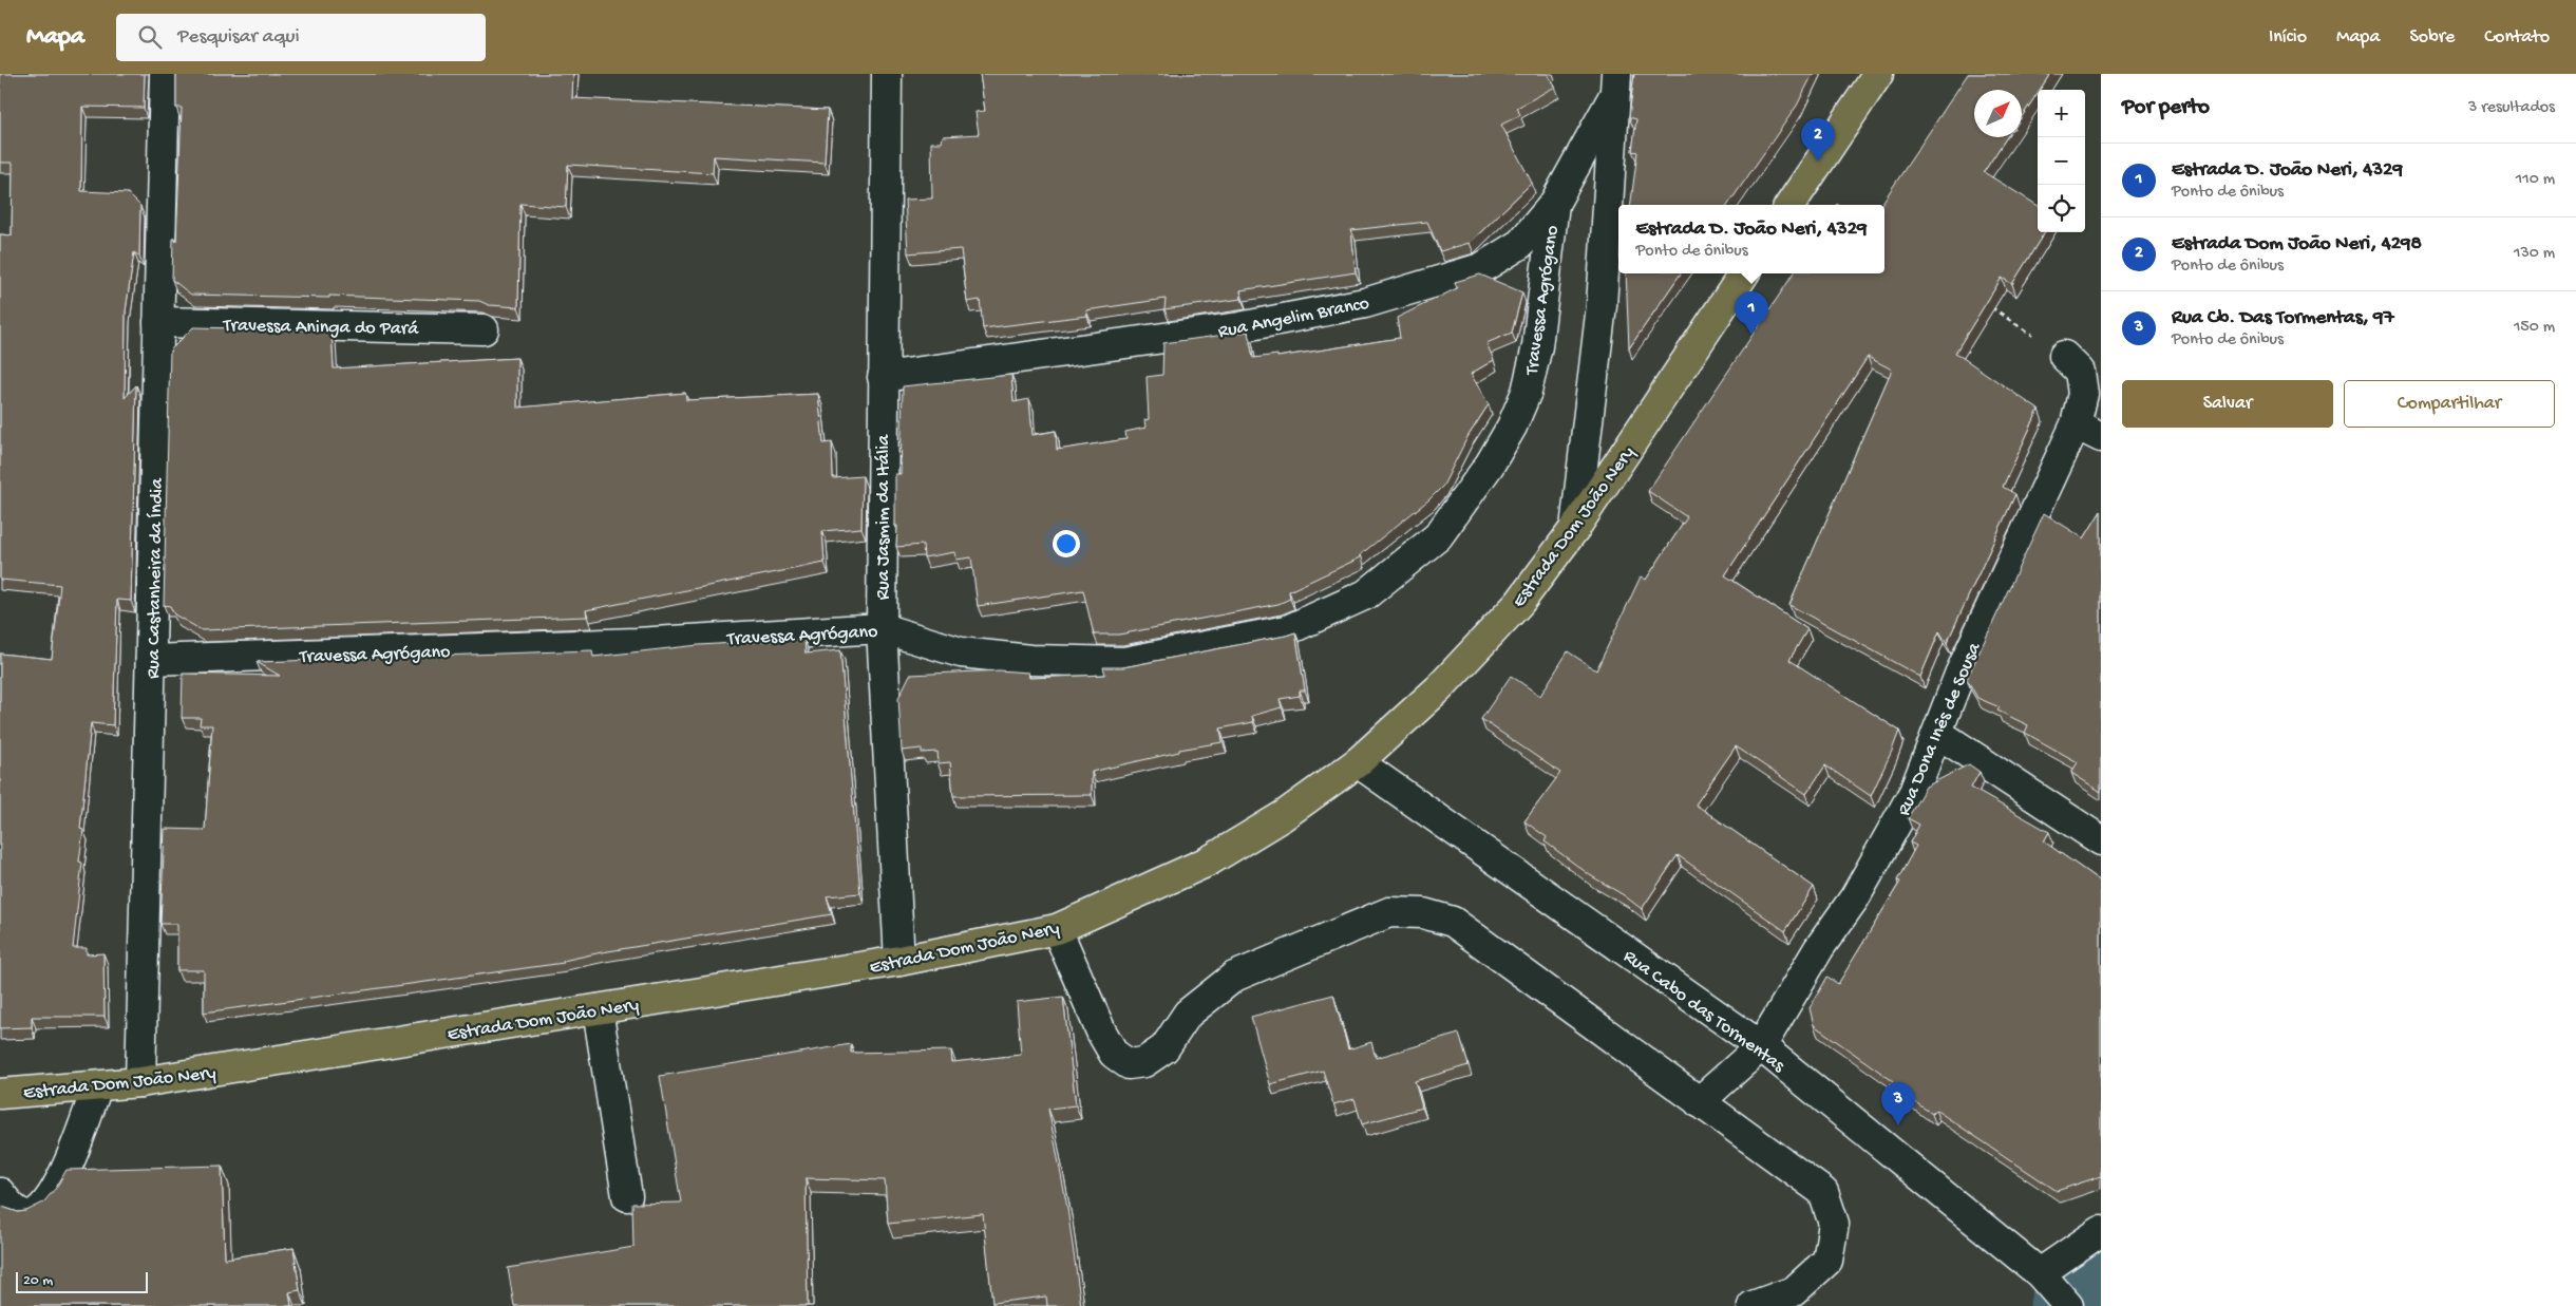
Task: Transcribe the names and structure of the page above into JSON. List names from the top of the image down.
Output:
{
  "streets": {
    "main road": ["Estrada Dom João Nery"],
    "street": [
      "Travessa Agrógano",
      "Rua Angelim Branco",
      "Travessa Aninga do Pará",
      "Rua Jasmim da Itália",
      "Rua Castanheira da Índia",
      "Rua Dona Inês de Sousa",
      "Rua Cabo das Tormentas"
    ]
  },
  "crossings": [
    ["Travessa Agrógano", "Rua Angelim Branco"],
    ["Travessa Agrógano", "Rua Jasmim da Itália"],
    ["Travessa Agrógano", "Rua Castanheira da Índia"],
    ["Rua Angelim Branco", "Rua Jasmim da Itália"],
    ["Travessa Aninga do Pará", "Rua Castanheira da Índia"],
    ["Rua Jasmim da Itália", "Estrada Dom João Nery"],
    ["Estrada Dom João Nery", "Rua Castanheira da Índia"],
    ["Estrada Dom João Nery", "Rua Cabo das Tormentas"],
    ["Rua Dona Inês de Sousa", "Rua Cabo das Tormentas"]
  ],
  "scale_bar": "20 m",
  "north": "top right",
  "page": {
    "header": "Mapa",
    "search": "Pesquisar aqui",
    "nav": [
      "Início",
      "Mapa",
      "Sobre",
      "Contato"
    ],
    "heading": ["Por perto", "3 resultados"],
    "map_buttons": ["+", "−"],
    "pins": ["2", "1", "3"],
    "list": [
      {
        "mark": "1",
        "name": "Estrada D. João Neri, 4329",
        "note": "Ponto de ônibus",
        "value": "110 m"
      },
      {
        "mark": "2",
        "name": "Estrada Dom João Neri, 4298",
        "note": "Ponto de ônibus",
        "value": "130 m"
      },
      {
        "mark": "3",
        "name": "Rua Cb. Das Tormentas, 97",
        "note": "Ponto de ônibus",
        "value": "150 m"
      }
    ],
    "popup": ["Estrada D. João Neri, 4329", "Ponto de ônibus"],
    "buttons": ["Salvar", "Compartilhar"],
    "scale": "20 m"
  }
}
